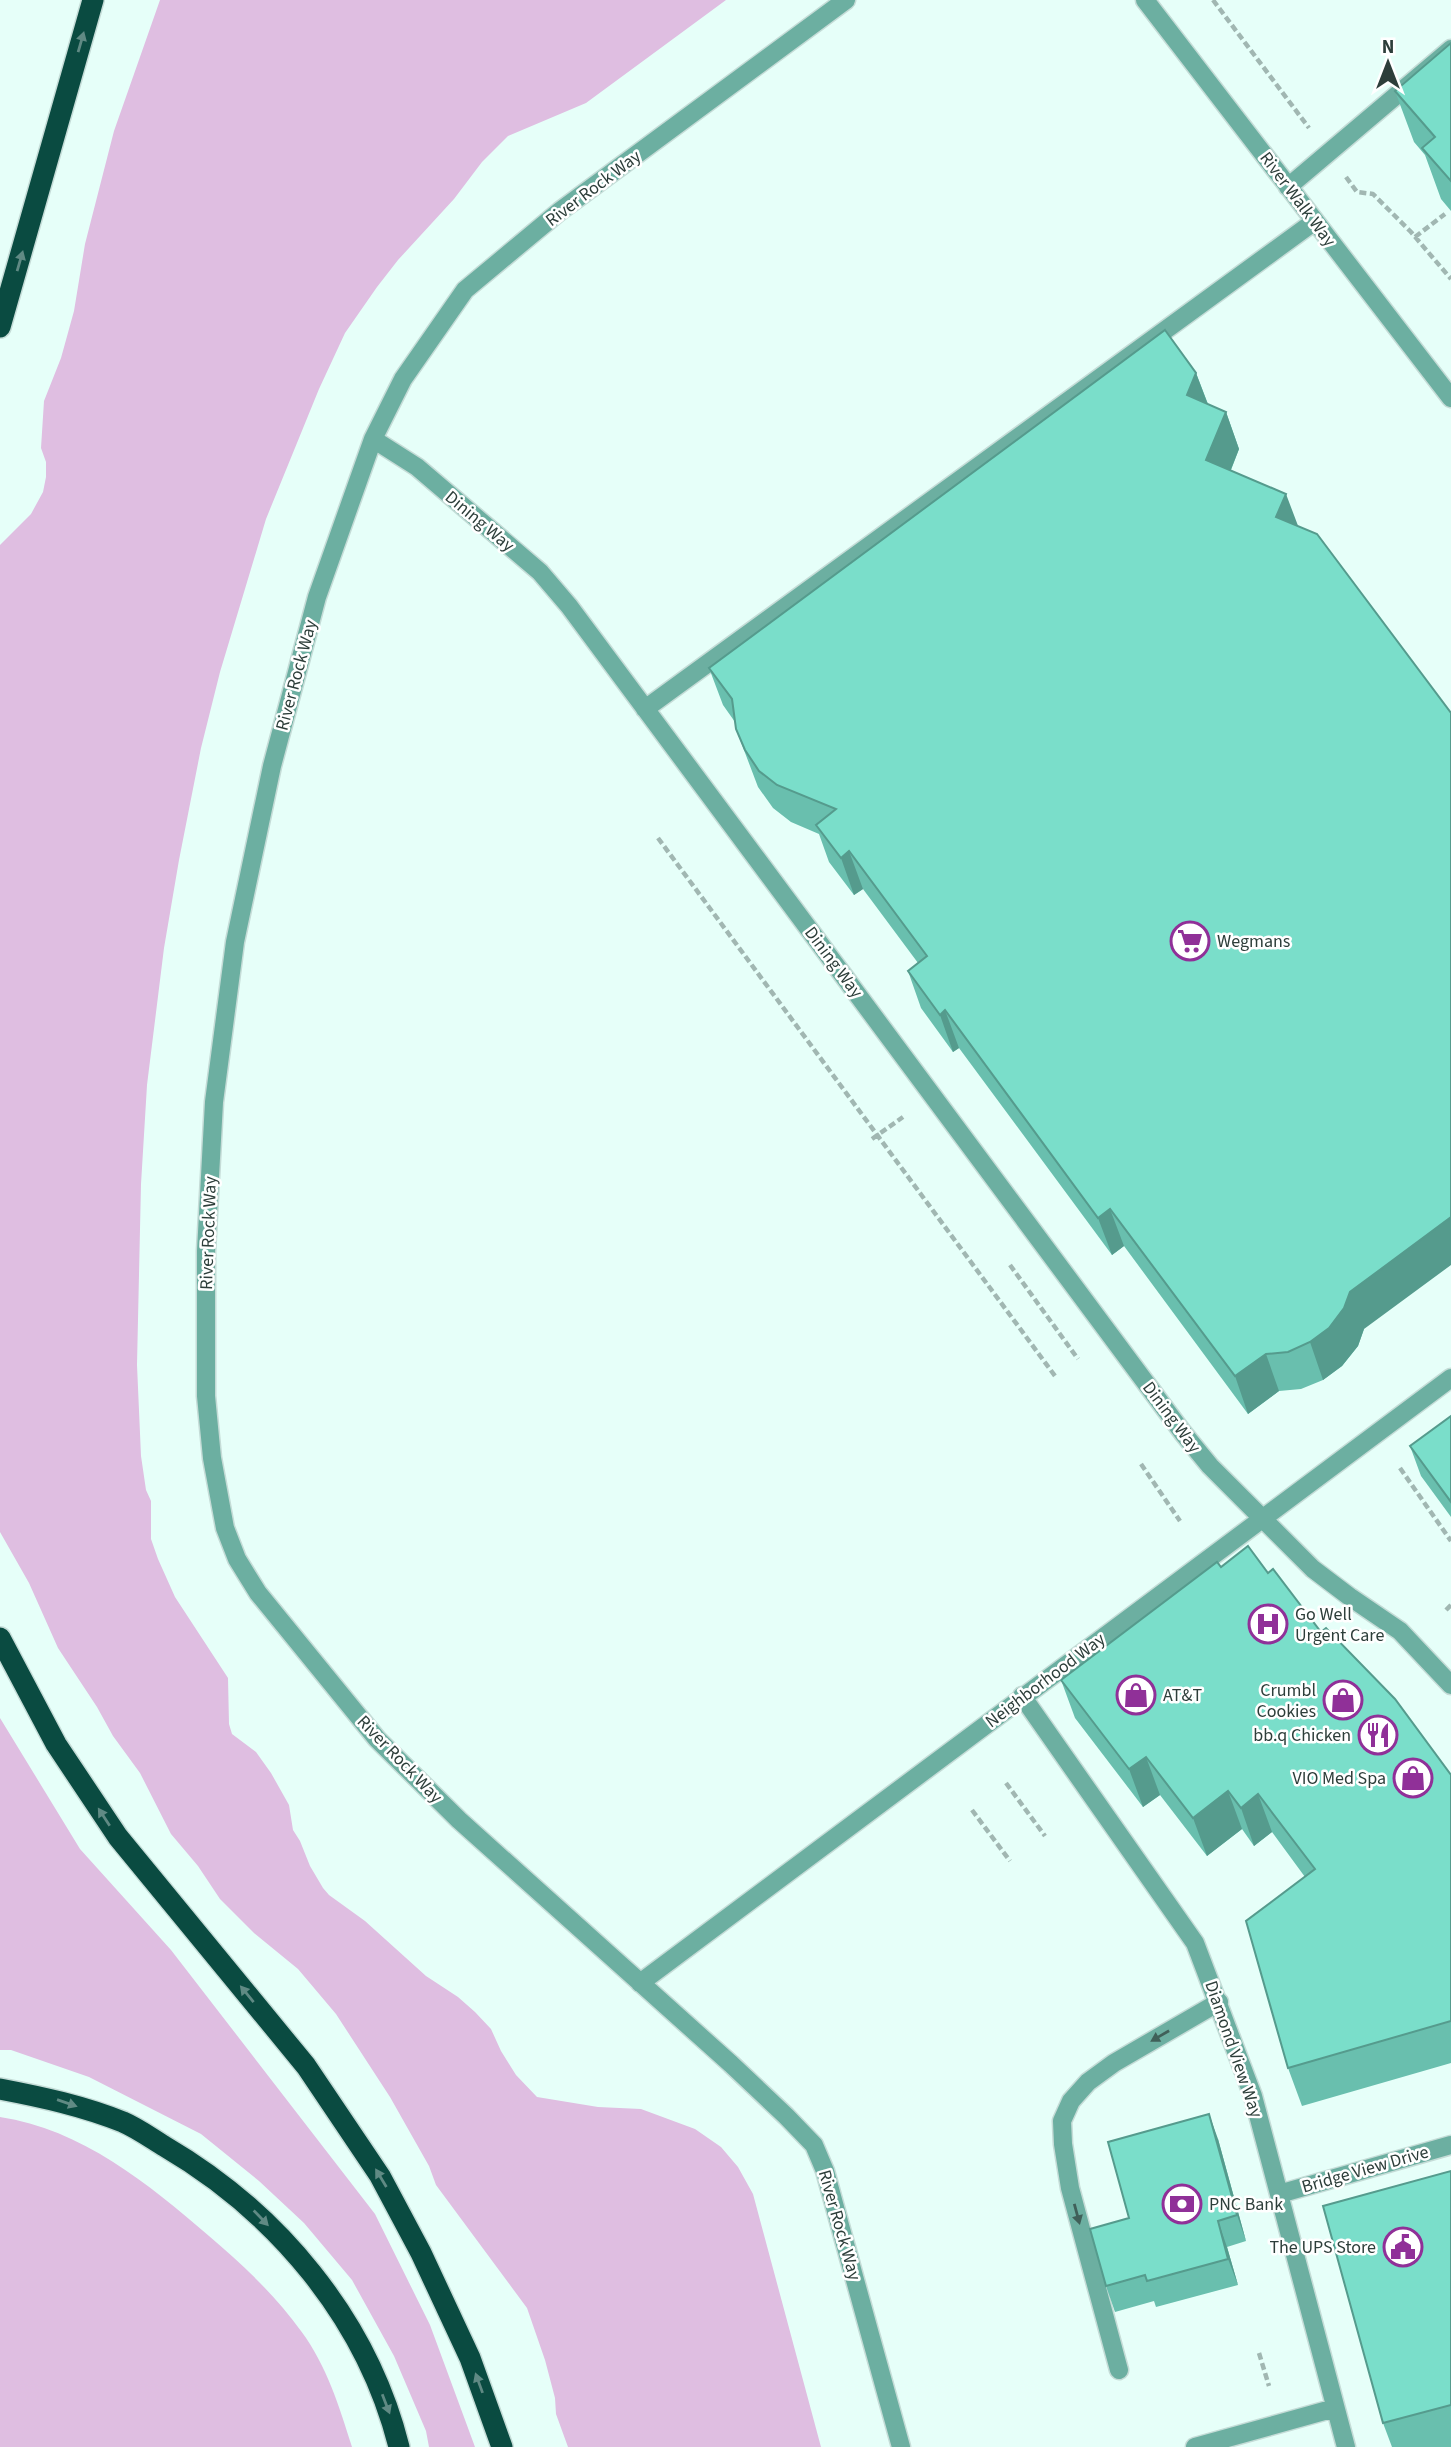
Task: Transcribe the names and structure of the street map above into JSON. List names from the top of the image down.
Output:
{
  "streets": {
    "street": [
      "River Rock Way",
      "River Walk Way",
      "Dining Way",
      "Neighborhood Way",
      "Diamond View Way",
      "Bridge View Drive"
    ]
  },
  "crossings": [
    ["River Rock Way", "Dining Way"],
    ["River Rock Way", "Neighborhood Way"],
    ["Dining Way", "Neighborhood Way"],
    ["Neighborhood Way", "Diamond View Way"],
    ["Diamond View Way", "Bridge View Drive"]
  ],
  "places": {
    "supermarket": ["Wegmans"],
    "hospital": ["Go Well Urgent Care"],
    "shop": ["AT&T", "Crumbl Cookies", "VIO Med Spa"],
    "restaurant": ["bb.q Chicken"],
    "bank": ["PNC Bank"],
    "public building": ["The UPS Store"]
  },
  "north": "top"
}
